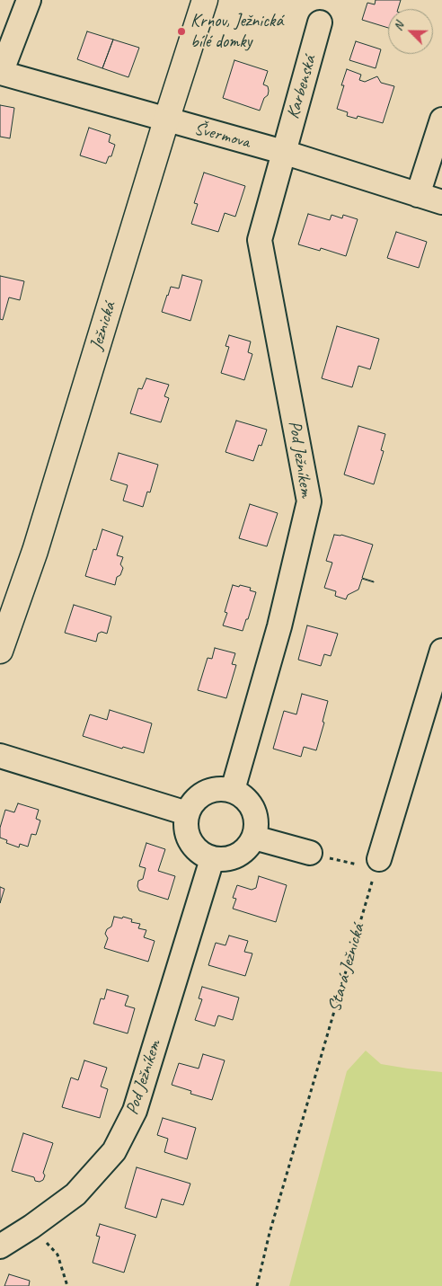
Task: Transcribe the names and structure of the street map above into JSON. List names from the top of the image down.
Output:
{
  "streets": {
    "street": [
      "Karbenská",
      "Švermova",
      "Ježnická",
      "Pod Ježníkem"
    ],
    "path": ["Stará Ježnická"]
  },
  "crossings": [
    ["Karbenská", "Švermova"],
    ["Karbenská", "Pod Ježníkem"],
    ["Švermova", "Ježnická"],
    ["Švermova", "Pod Ježníkem"]
  ],
  "places": ["Krnov, Ježnická bílé domky"],
  "north": "top left"
}
